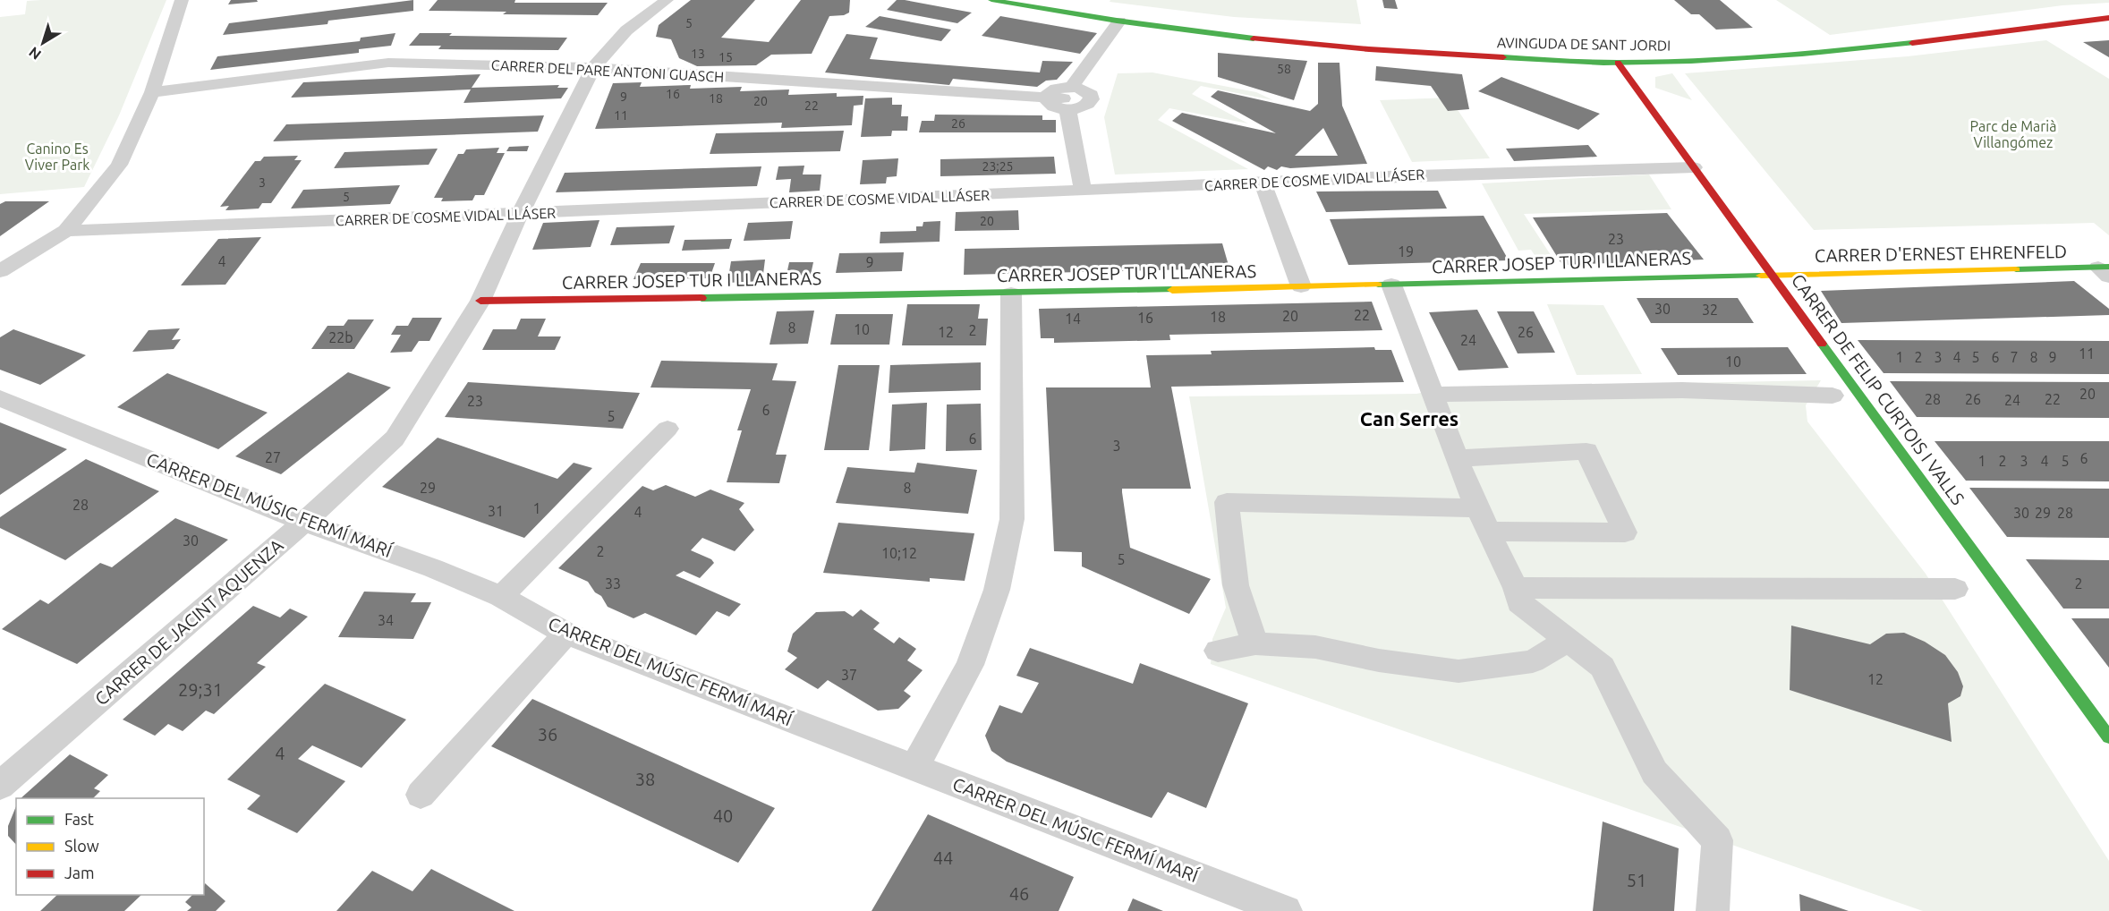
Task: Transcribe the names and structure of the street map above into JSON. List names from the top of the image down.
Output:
{
  "streets": {
    "street": [
      "AVINGUDA DE SANT JORDI",
      "CARRER DEL PARE ANTONI GUASCH",
      "CARRER DE COSME VIDAL LLÁSER",
      "CARRER D'ERNEST EHRENFELD",
      "CARRER JOSEP TUR I LLANERAS",
      "CARRER DE FELIP CURTOIS I VALLS",
      "CARRER DEL MÚSIC FERMÍ MARÍ",
      "CARRER DE JACINT AQUENZA"
    ]
  },
  "crossings": [
    ["AVINGUDA DE SANT JORDI", "CARRER DE FELIP CURTOIS I VALLS"],
    ["CARRER DEL PARE ANTONI GUASCH", "CARRER DE JACINT AQUENZA"],
    ["CARRER DE COSME VIDAL LLÁSER", "CARRER DE FELIP CURTOIS I VALLS"],
    ["CARRER DE COSME VIDAL LLÁSER", "CARRER DE JACINT AQUENZA"],
    ["CARRER D'ERNEST EHRENFELD", "CARRER JOSEP TUR I LLANERAS"],
    ["CARRER D'ERNEST EHRENFELD", "CARRER DE FELIP CURTOIS I VALLS"],
    ["CARRER JOSEP TUR I LLANERAS", "CARRER DE FELIP CURTOIS I VALLS"],
    ["CARRER JOSEP TUR I LLANERAS", "CARRER DE JACINT AQUENZA"],
    ["CARRER DEL MÚSIC FERMÍ MARÍ", "CARRER DE JACINT AQUENZA"]
  ],
  "districts": ["Can Serres"],
  "parks": ["Parc de Marià Villangómez", "Canino Es Viver Park"],
  "house_numbers": [
    "5",
    "13",
    "15",
    "58",
    "16",
    "9",
    "18",
    "20",
    "22",
    "11",
    "26",
    "23;25",
    "3",
    "5",
    "20",
    "23",
    "19",
    "4",
    "9",
    "30",
    "32",
    "22",
    "20",
    "18",
    "16",
    "14",
    "8",
    "10",
    "2",
    "12",
    "26",
    "22b",
    "24",
    "11",
    "1",
    "2",
    "3",
    "4",
    "5",
    "6",
    "7",
    "8",
    "9",
    "10",
    "20",
    "28",
    "26",
    "22",
    "24",
    "23",
    "6",
    "5",
    "6",
    "3",
    "27",
    "6",
    "1",
    "2",
    "3",
    "4",
    "5",
    "29",
    "8",
    "28",
    "1",
    "31",
    "4",
    "30",
    "29",
    "28",
    "30",
    "2",
    "10;12",
    "5",
    "33",
    "2",
    "34",
    "37",
    "12",
    "29;31",
    "36",
    "4",
    "38",
    "40",
    "44",
    "51",
    "46"
  ],
  "legend": ["Fast", "Slow", "Jam"],
  "north": "bottom left"
}
